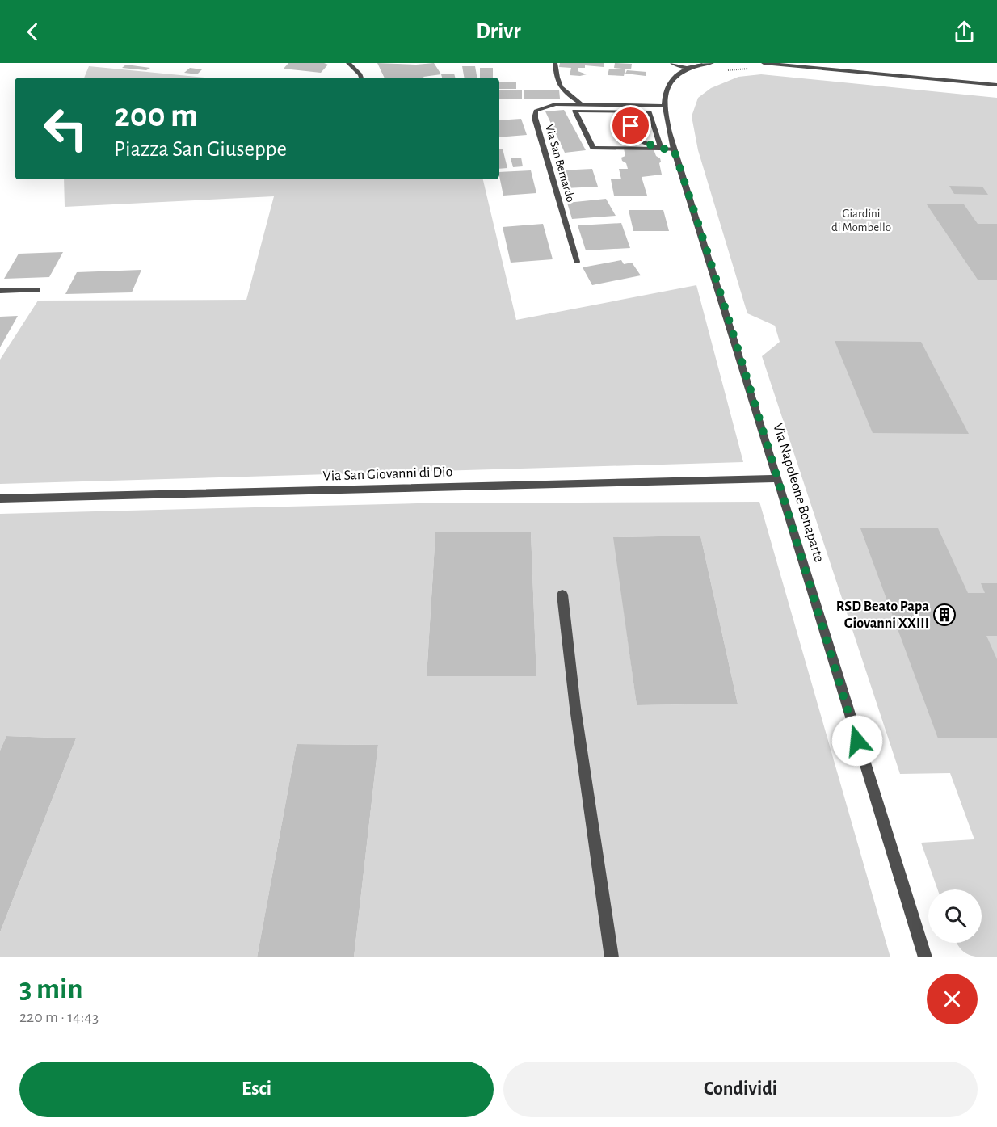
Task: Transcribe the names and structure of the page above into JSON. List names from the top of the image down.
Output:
{
  "streets": {
    "street": ["Via San Bernardo", "Via San Giovanni di Dio", "Via Napoleone Bonaparte"]
  },
  "crossings": [
    ["Via San Bernardo", "Via Napoleone Bonaparte"],
    ["Via San Giovanni di Dio", "Via Napoleone Bonaparte"]
  ],
  "parks": ["Giardini di Mombello"],
  "places": {
    "building": ["RSD Beato Papa Giovanni XXIII"]
  },
  "page": {
    "header": "Drivr",
    "turn": ["200 m", "Piazza San Giuseppe"],
    "heading": ["3 min", "220 m · 14:43"],
    "buttons": ["Esci", "Condividi"]
  }
}
